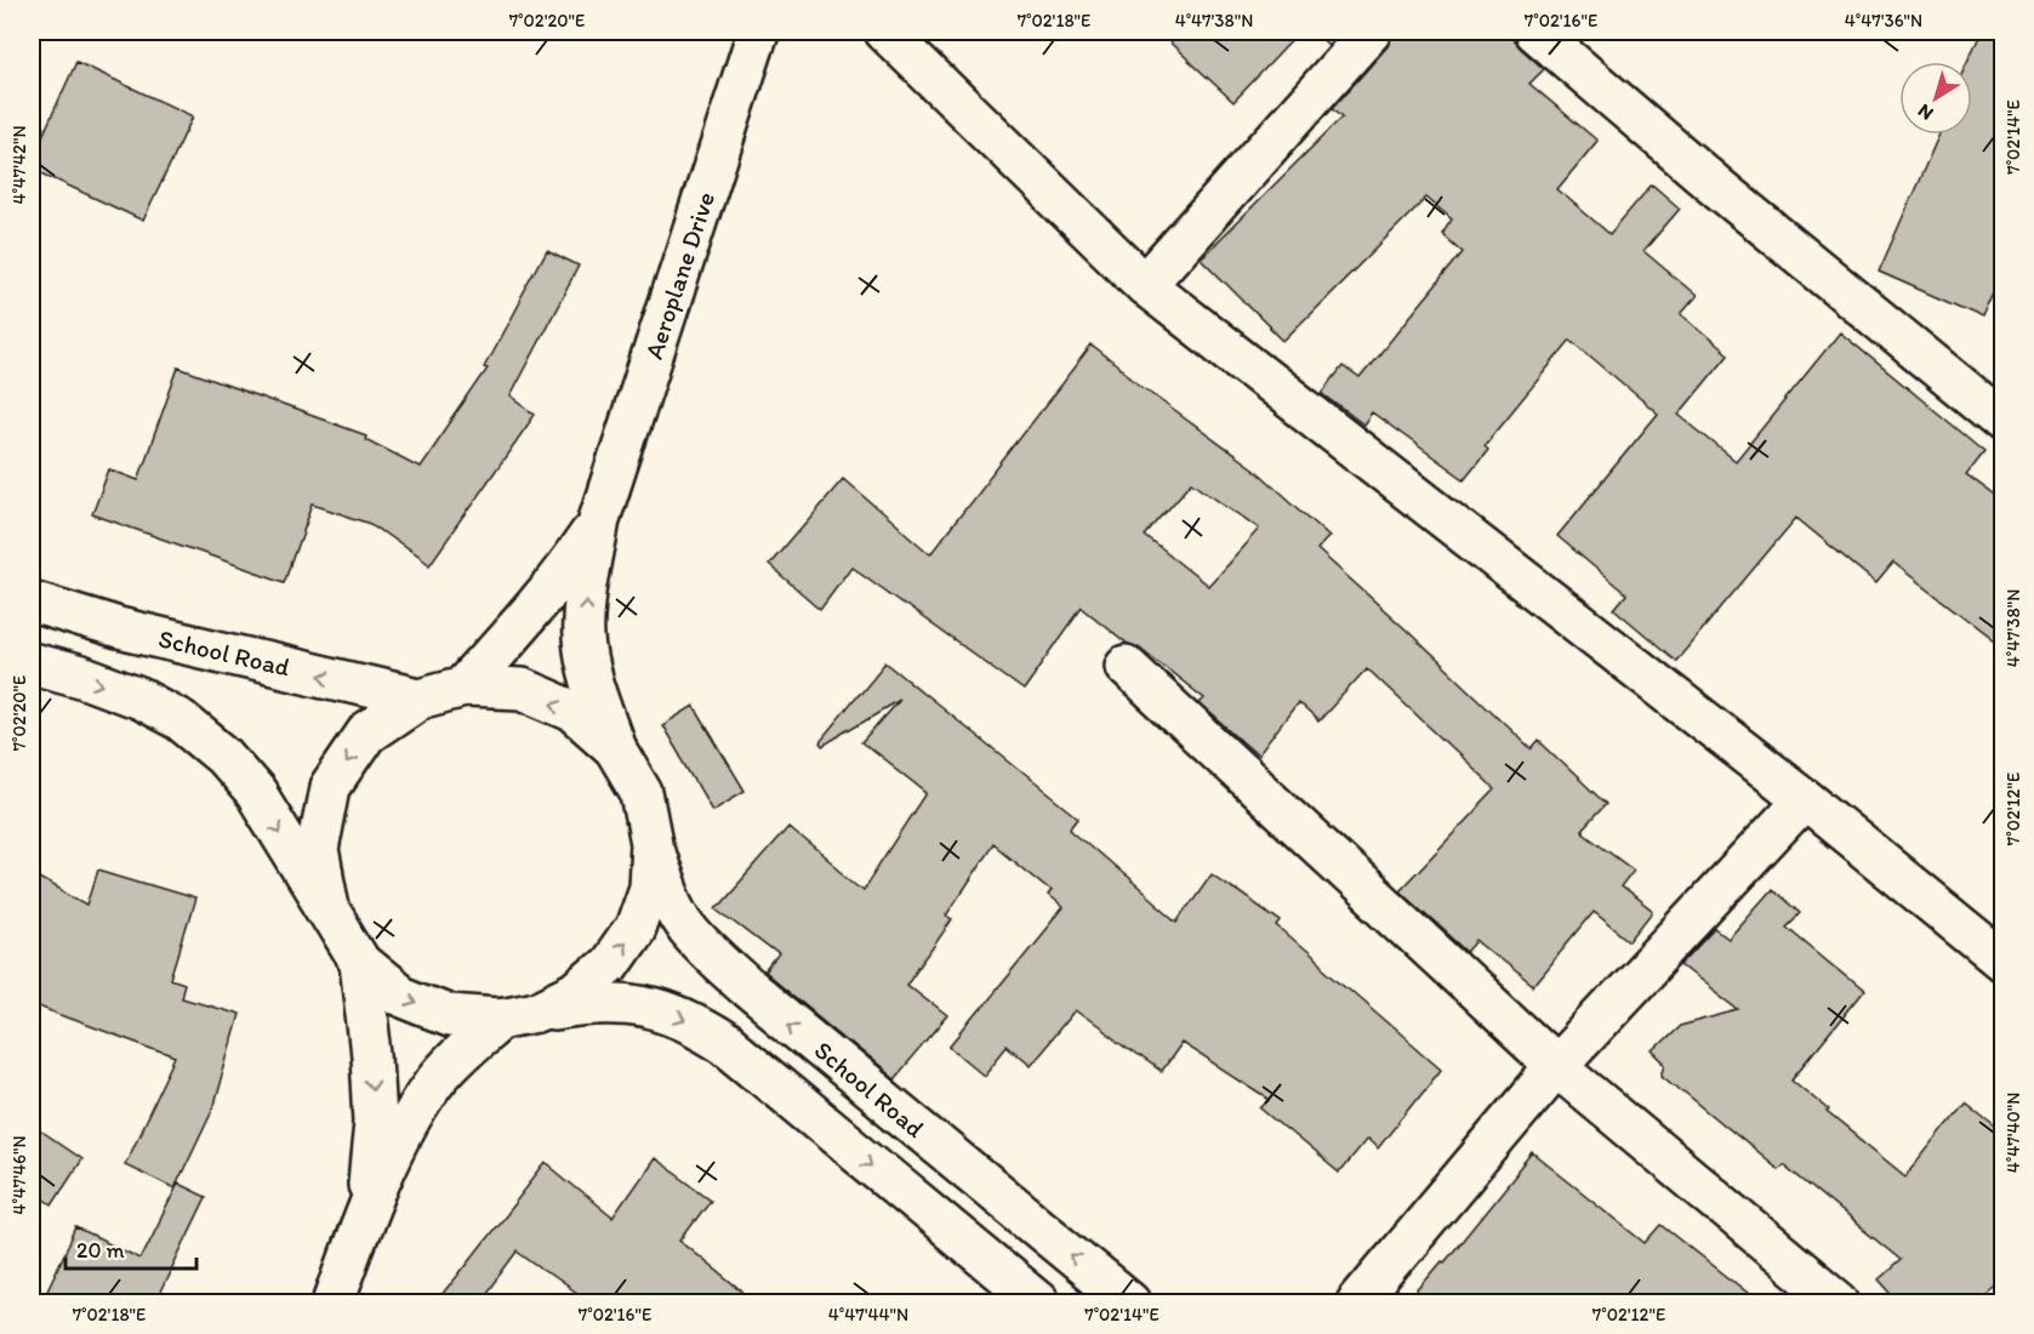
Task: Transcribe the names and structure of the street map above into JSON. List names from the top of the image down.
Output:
{
  "streets": {
    "street": ["Aeroplane Drive", "School Road"]
  },
  "scale_bar": "20 m",
  "north": "bottom left",
  "coordinates": [
    "7°02'20\"E",
    "7°02'18\"E",
    "4°47'38\"N",
    "7°02'16\"E",
    "4°47'36\"N",
    "7°02'14\"E",
    "4°47'42\"N",
    "7°02'12\"E",
    "4°47'40\"N",
    "4°47'46\"N",
    "4°47'44\"N"
  ]
}
